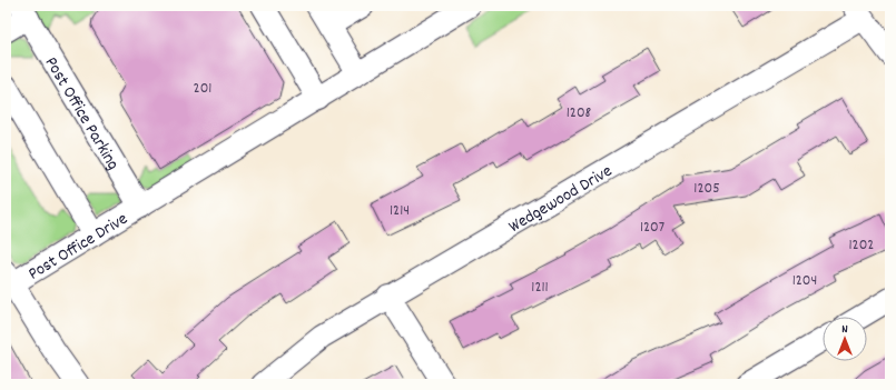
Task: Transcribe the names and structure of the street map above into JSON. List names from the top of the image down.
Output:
{
  "streets": {
    "street": ["Post Office Parking", "Wedgewood Drive", "Post Office Drive"]
  },
  "crossings": [
    ["Post Office Parking", "Post Office Drive"]
  ],
  "house_numbers": [
    "201",
    "1208",
    "1205",
    "1214",
    "1207",
    "1202",
    "1204",
    "1211"
  ],
  "north": "top"
}
